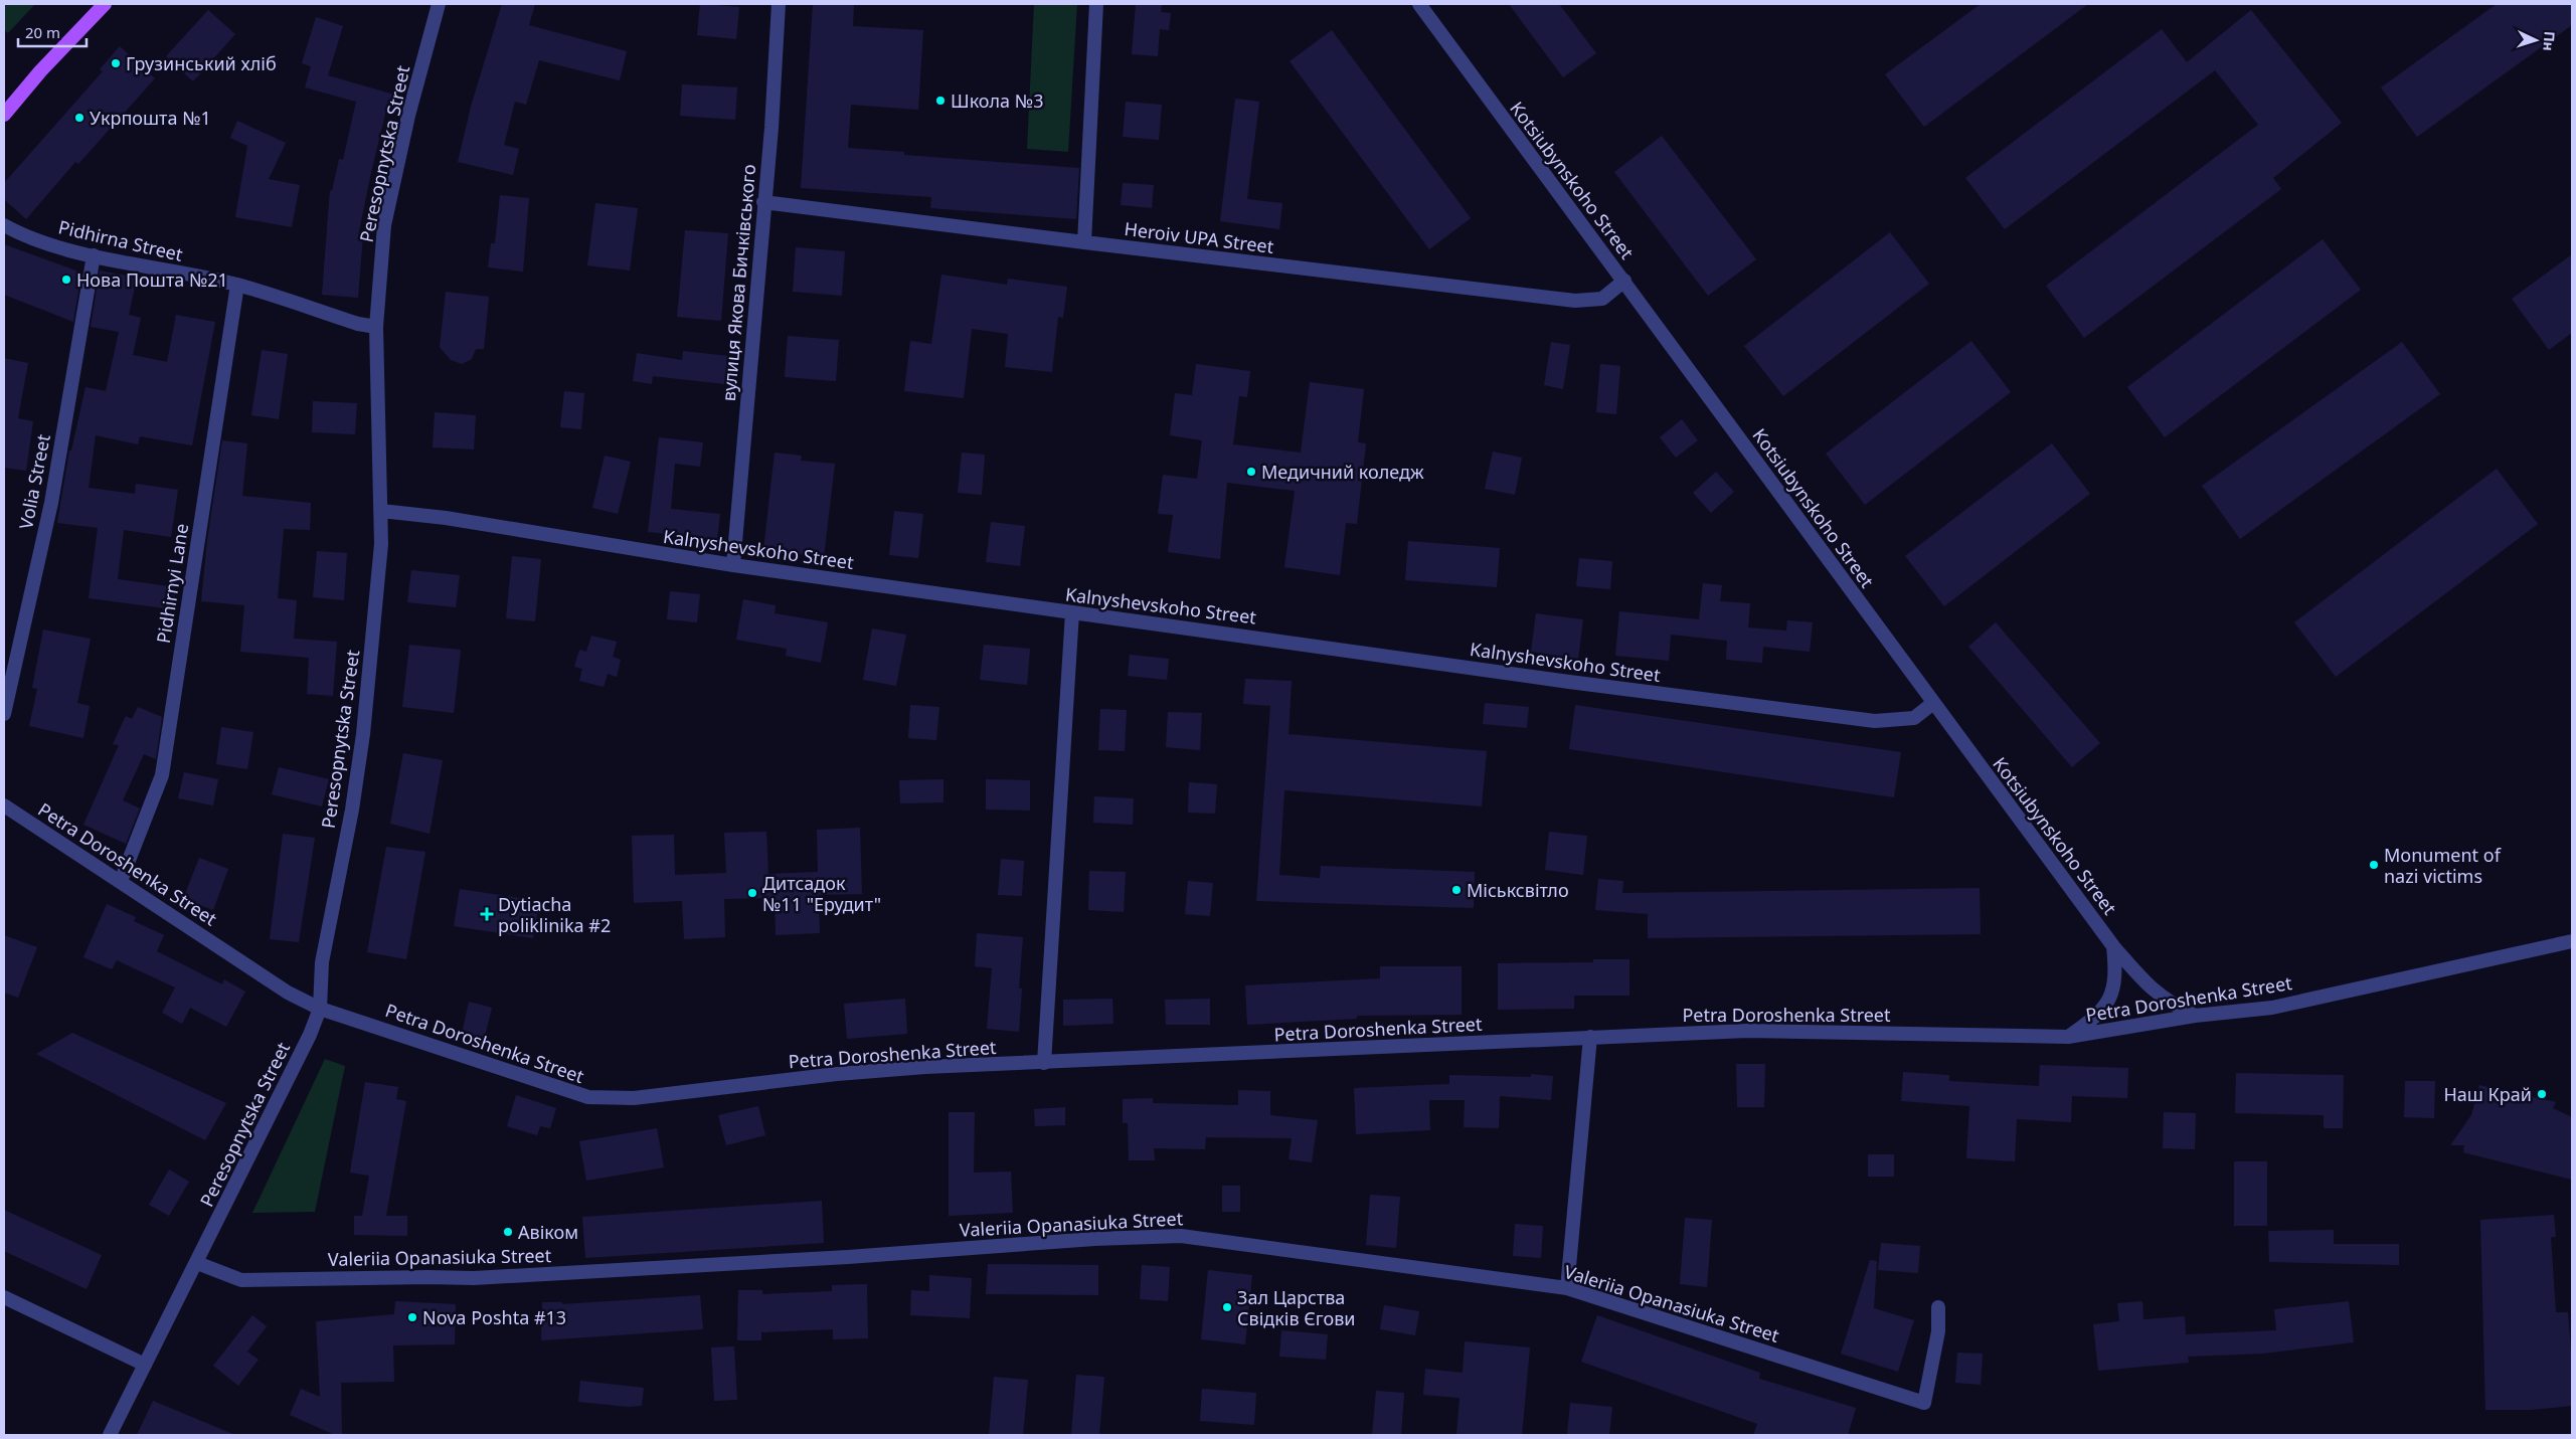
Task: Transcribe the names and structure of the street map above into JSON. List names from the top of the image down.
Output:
{
  "streets": {
    "street": [
      "Peresopnytska Street",
      "Kotsiubynskoho Street",
      "Heroiv UPA Street",
      "Pidhirna Street",
      "вулиця Якова Бичківського",
      "Volia Street",
      "Kalnyshevskoho Street",
      "Pidhirnyi Lane",
      "Petra Doroshenka Street",
      "Valeriia Opanasiuka Street"
    ]
  },
  "crossings": [
    ["Peresopnytska Street", "Pidhirna Street"],
    ["Peresopnytska Street", "Kalnyshevskoho Street"],
    ["Peresopnytska Street", "Petra Doroshenka Street"],
    ["Peresopnytska Street", "Valeriia Opanasiuka Street"],
    ["Kotsiubynskoho Street", "Heroiv UPA Street"],
    ["Kotsiubynskoho Street", "Kalnyshevskoho Street"],
    ["Kotsiubynskoho Street", "Petra Doroshenka Street"],
    ["Heroiv UPA Street", "вулиця Якова Бичківського"],
    ["Pidhirna Street", "Volia Street"],
    ["Pidhirna Street", "Pidhirnyi Lane"],
    ["вулиця Якова Бичківського", "Kalnyshevskoho Street"],
    ["Pidhirnyi Lane", "Petra Doroshenka Street"]
  ],
  "places": {
    "other": [
      "Грузинський хліб",
      "Школа №3",
      "Укрпошта №1",
      "Нова Пошта №21",
      "Медичний коледж",
      "Monument of nazi victims",
      "Міськсвітло",
      "Дитсадок №11 \"Ерудит\"",
      "Наш Край",
      "Авіком",
      "Зал Царства Свідків Єгови",
      "Nova Poshta #13"
    ],
    "health": ["Dytiacha poliklinika #2"]
  },
  "scale_bar": "20 m",
  "north": "right"
}
